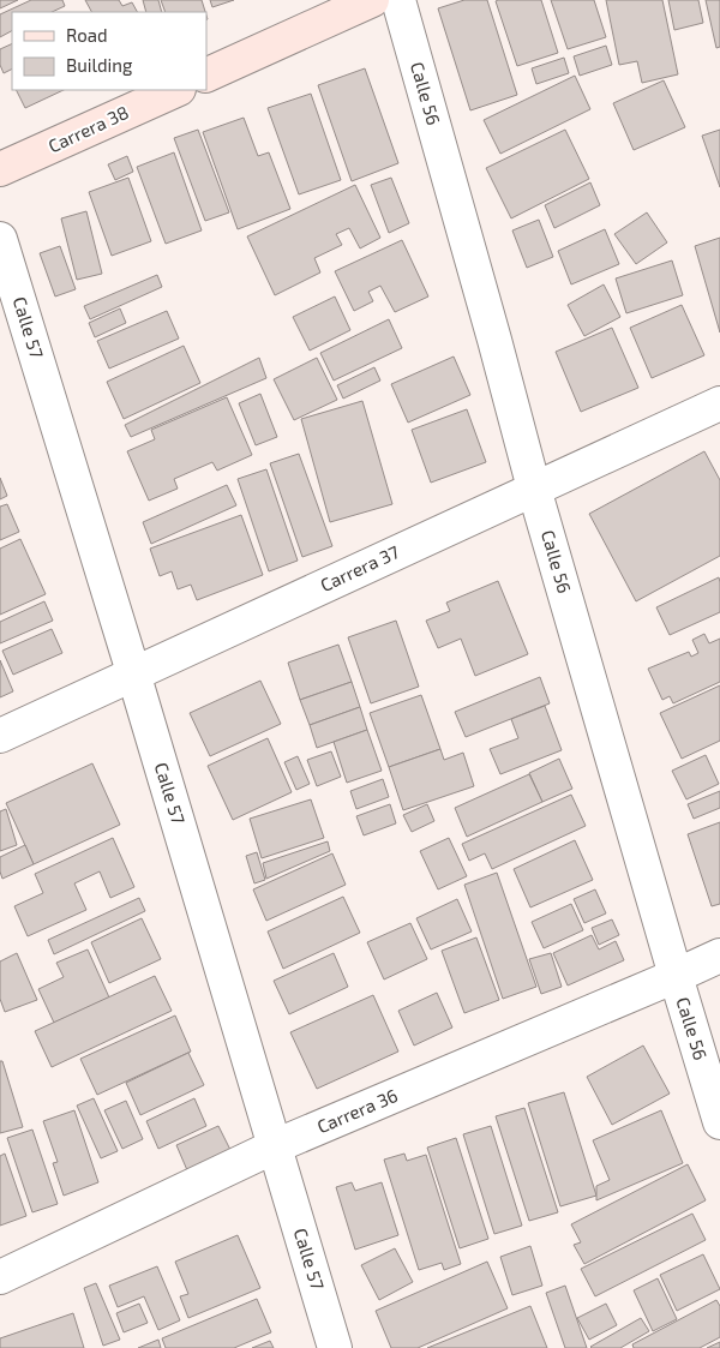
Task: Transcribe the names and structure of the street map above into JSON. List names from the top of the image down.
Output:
{
  "streets": {
    "main road": ["Carrera 38"],
    "street": [
      "Calle 56",
      "Calle 57",
      "Carrera 37",
      "Carrera 36"
    ]
  },
  "crossings": [
    ["Calle 56", "Carrera 37"],
    ["Calle 56", "Carrera 36"],
    ["Calle 57", "Carrera 37"],
    ["Calle 57", "Carrera 36"]
  ],
  "legend": ["Road", "Building"]
}
